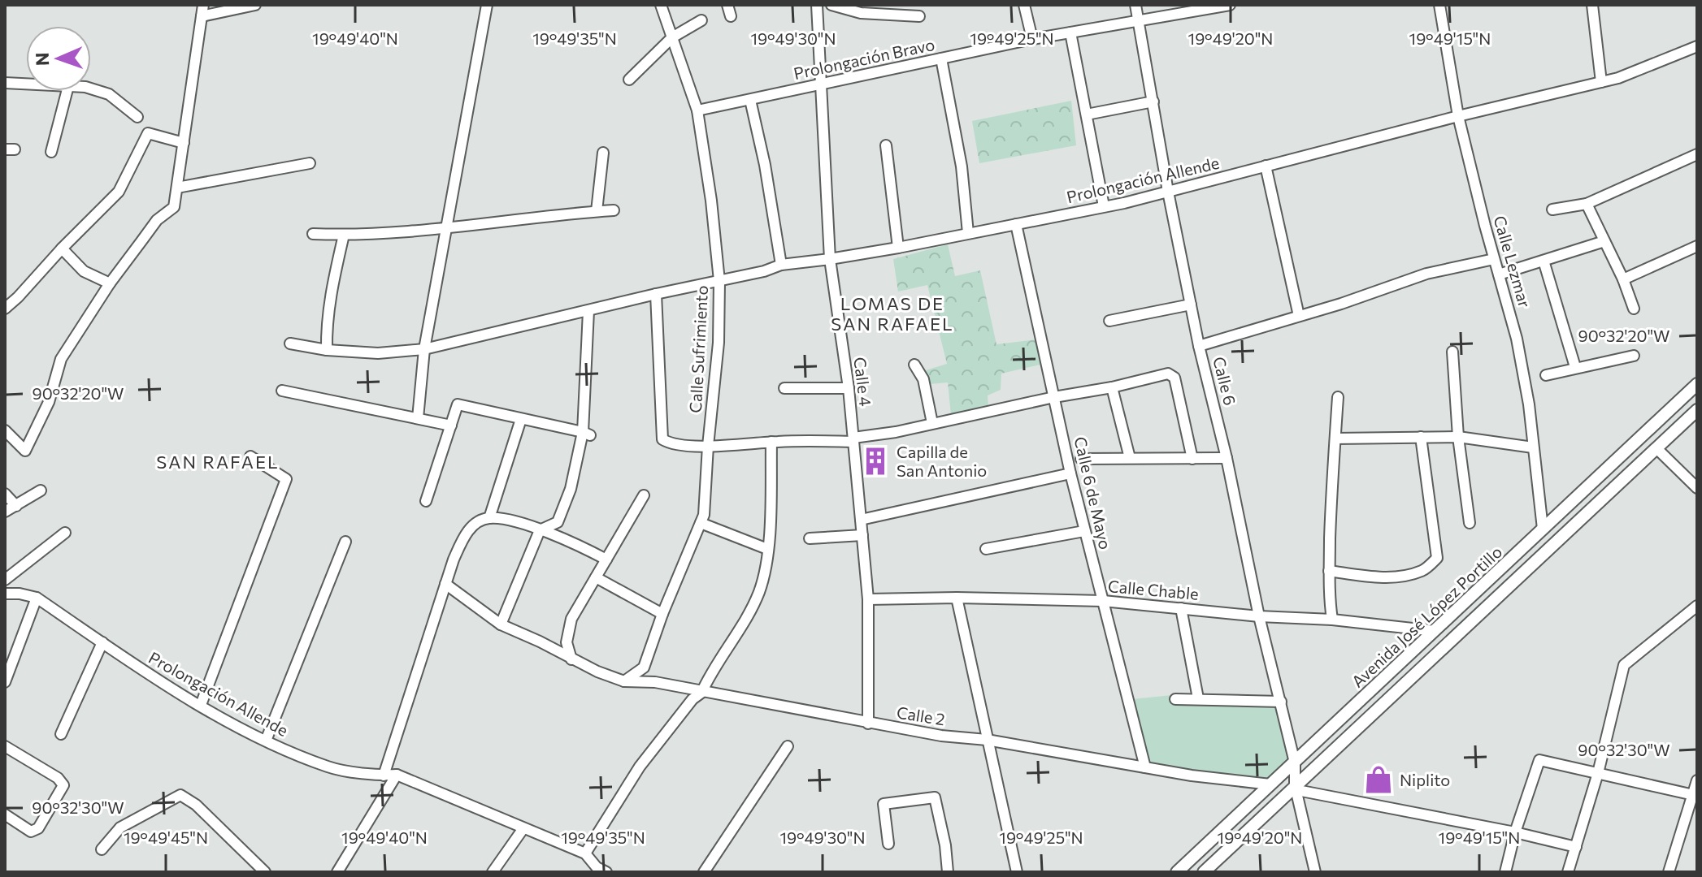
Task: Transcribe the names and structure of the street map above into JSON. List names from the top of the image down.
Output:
{
  "streets": {
    "main road": ["Avenida José López Portillo"],
    "street": [
      "Prolongación Bravo",
      "Prolongación Allende",
      "Calle Lezmar",
      "Calle Sufrimiento",
      "Calle 6",
      "Calle 4",
      "Calle 6 de Mayo",
      "Calle Chable",
      "Calle 2"
    ]
  },
  "crossings": [
    ["Prolongación Bravo", "Calle Sufrimiento"],
    ["Prolongación Bravo", "Calle 6"],
    ["Prolongación Bravo", "Calle 4"],
    ["Prolongación Allende", "Calle Lezmar"],
    ["Prolongación Allende", "Calle Sufrimiento"],
    ["Prolongación Allende", "Calle 6"],
    ["Prolongación Allende", "Calle 4"],
    ["Prolongación Allende", "Calle 6 de Mayo"],
    ["Calle Lezmar", "Avenida José López Portillo"],
    ["Calle Sufrimiento", "Calle 2"],
    ["Calle 6", "Calle Chable"],
    ["Calle 6", "Avenida José López Portillo"],
    ["Calle 4", "Calle Chable"],
    ["Calle 4", "Calle 2"],
    ["Calle 6 de Mayo", "Calle Chable"],
    ["Calle 6 de Mayo", "Calle 2"],
    ["Calle Chable", "Avenida José López Portillo"],
    ["Avenida José López Portillo", "Calle 2"]
  ],
  "districts": ["LOMAS DE SAN RAFAEL", "SAN RAFAEL"],
  "places": {
    "building": ["Capilla de San Antonio"],
    "shop": ["Niplito"]
  },
  "north": "left",
  "coordinates": [
    "19°49'40\"N",
    "19°49'35\"N",
    "19°49'30\"N",
    "19°49'25\"N",
    "19°49'20\"N",
    "19°49'15\"N",
    "90°32'20\"W",
    "90°32'30\"W",
    "19°49'45\"N"
  ]
}
